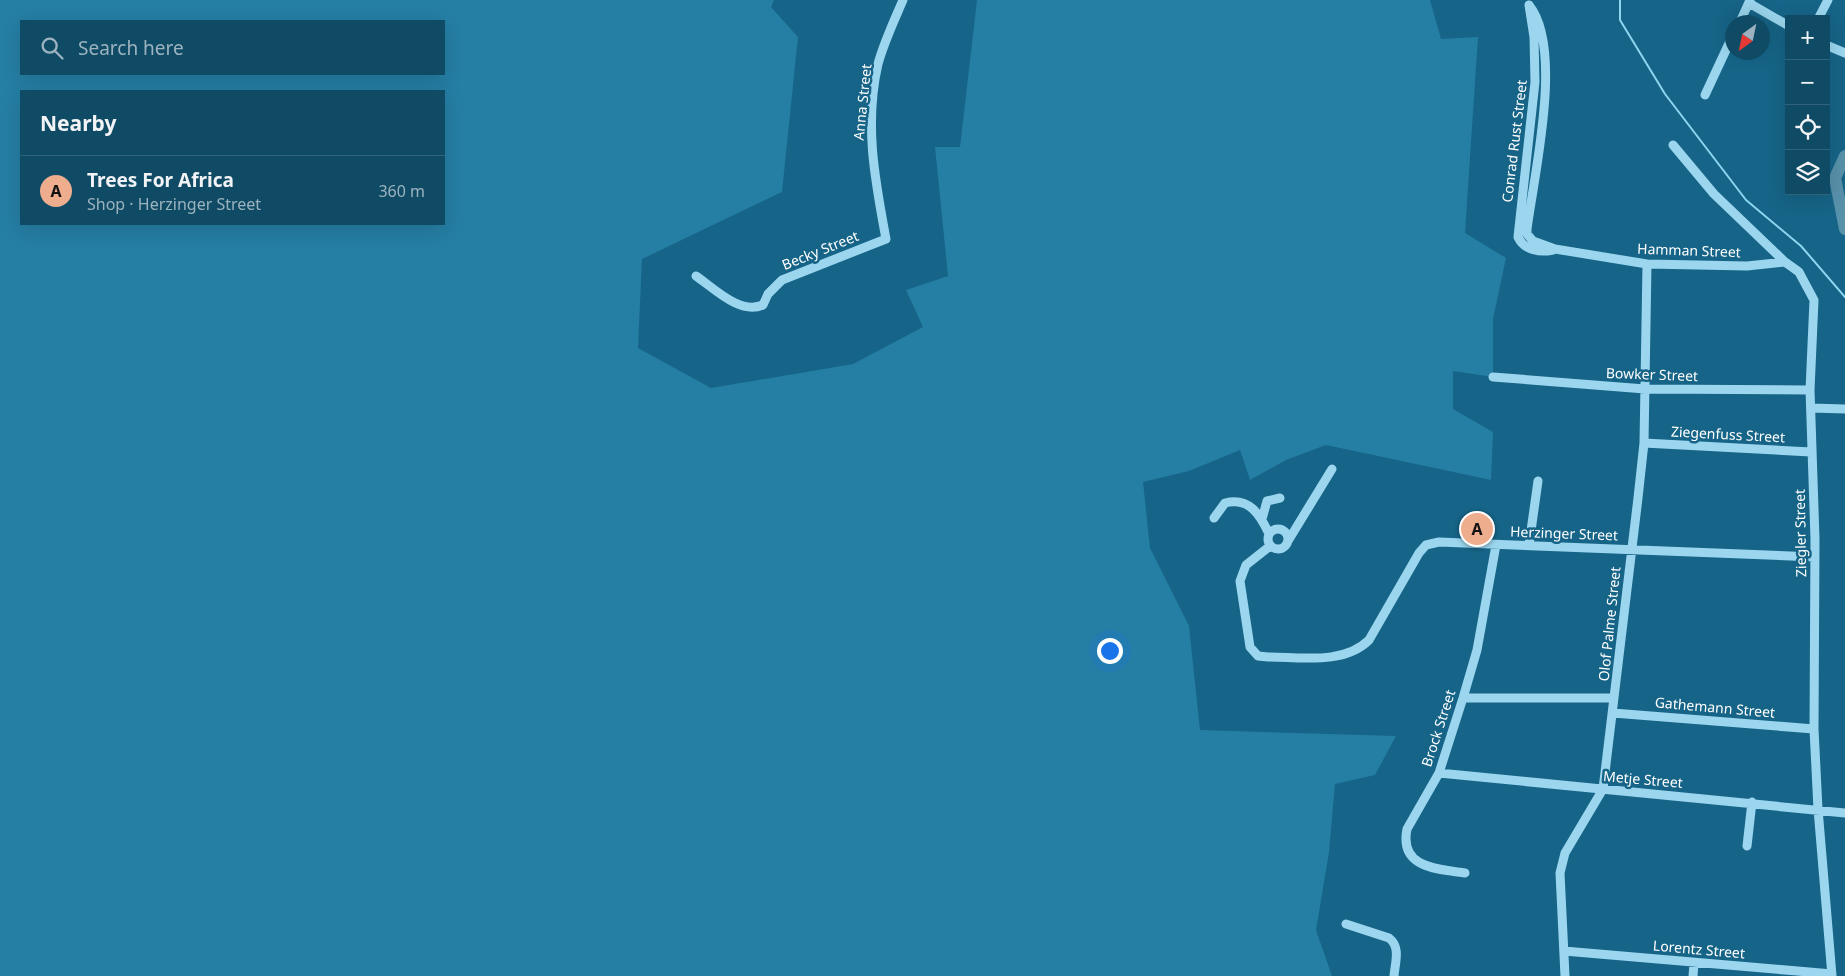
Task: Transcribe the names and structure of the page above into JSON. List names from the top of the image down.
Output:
{
  "streets": {
    "street": [
      "Anna Street",
      "Conrad Rust Street",
      "Becky Street",
      "Hamman Street",
      "Bowker Street",
      "Ziegenfuss Street",
      "Herzinger Street",
      "Ziegler Street",
      "Olof Palme Street",
      "Gathemann Street",
      "Brock Street",
      "Metje Street",
      "Lorentz Street"
    ]
  },
  "crossings": [
    ["Anna Street", "Becky Street"],
    ["Conrad Rust Street", "Hamman Street"],
    ["Hamman Street", "Ziegler Street"],
    ["Hamman Street", "Olof Palme Street"],
    ["Bowker Street", "Ziegler Street"],
    ["Bowker Street", "Olof Palme Street"],
    ["Ziegenfuss Street", "Ziegler Street"],
    ["Ziegenfuss Street", "Olof Palme Street"],
    ["Herzinger Street", "Ziegler Street"],
    ["Herzinger Street", "Olof Palme Street"],
    ["Herzinger Street", "Brock Street"],
    ["Ziegler Street", "Gathemann Street"],
    ["Ziegler Street", "Metje Street"],
    ["Ziegler Street", "Lorentz Street"],
    ["Olof Palme Street", "Gathemann Street"],
    ["Olof Palme Street", "Metje Street"],
    ["Olof Palme Street", "Lorentz Street"],
    ["Brock Street", "Metje Street"]
  ],
  "north": "bottom left",
  "page": {
    "map_buttons": ["+", "−"],
    "search": "Search here",
    "heading": "Nearby",
    "list": [
      {
        "mark": "A",
        "name": "Trees For Africa",
        "note": "Shop · Herzinger Street",
        "value": "360 m"
      }
    ],
    "pins": "A"
  }
}
